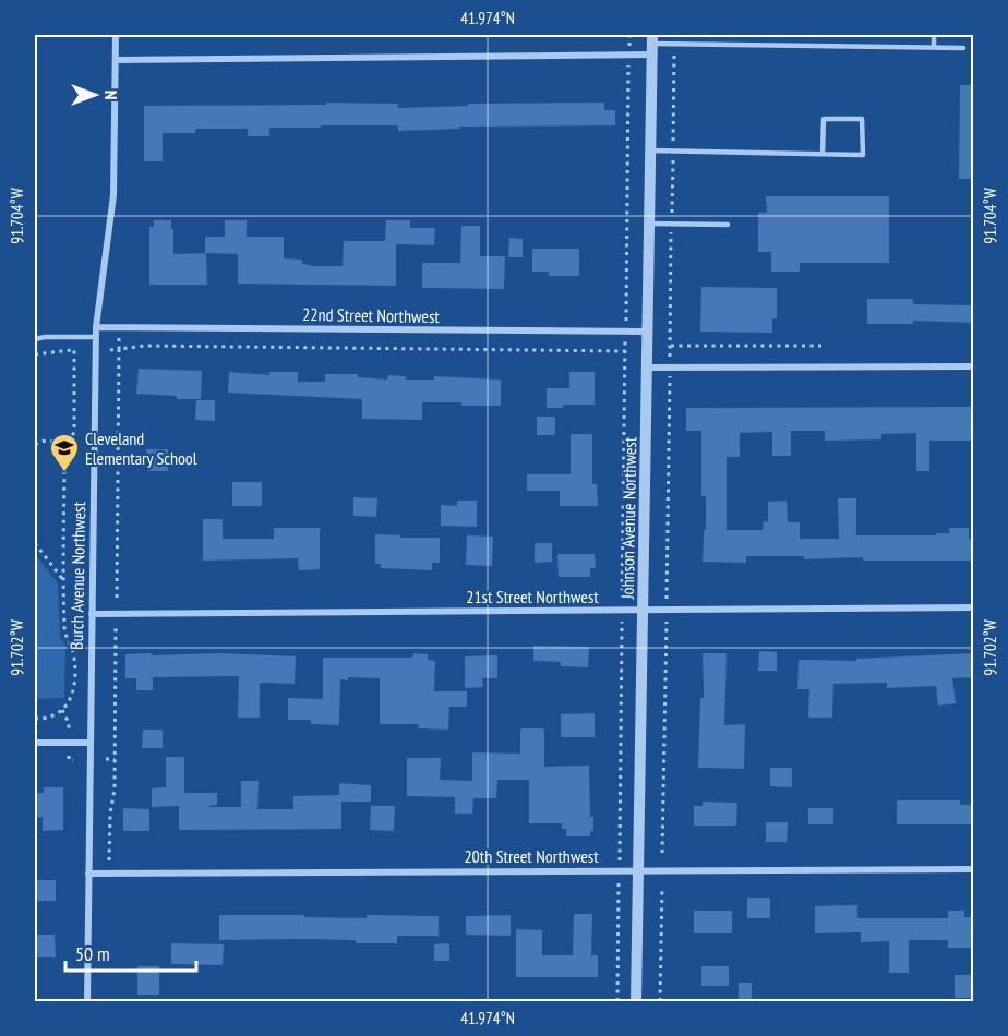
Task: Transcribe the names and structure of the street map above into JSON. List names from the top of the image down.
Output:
{
  "streets": {
    "street": [
      "22nd Street Northwest",
      "Johnson Avenue Northwest",
      "Burch Avenue Northwest",
      "21st Street Northwest",
      "20th Street Northwest"
    ]
  },
  "crossings": [
    ["22nd Street Northwest", "Johnson Avenue Northwest"],
    ["22nd Street Northwest", "Burch Avenue Northwest"],
    ["Johnson Avenue Northwest", "21st Street Northwest"],
    ["Johnson Avenue Northwest", "20th Street Northwest"],
    ["Burch Avenue Northwest", "21st Street Northwest"],
    ["Burch Avenue Northwest", "20th Street Northwest"]
  ],
  "places": {
    "school or university": ["Cleveland Elementary School"]
  },
  "scale_bar": "50 m",
  "north": "right",
  "coordinates": ["41.974°N", "91.704°W", "91.702°W"]
}
